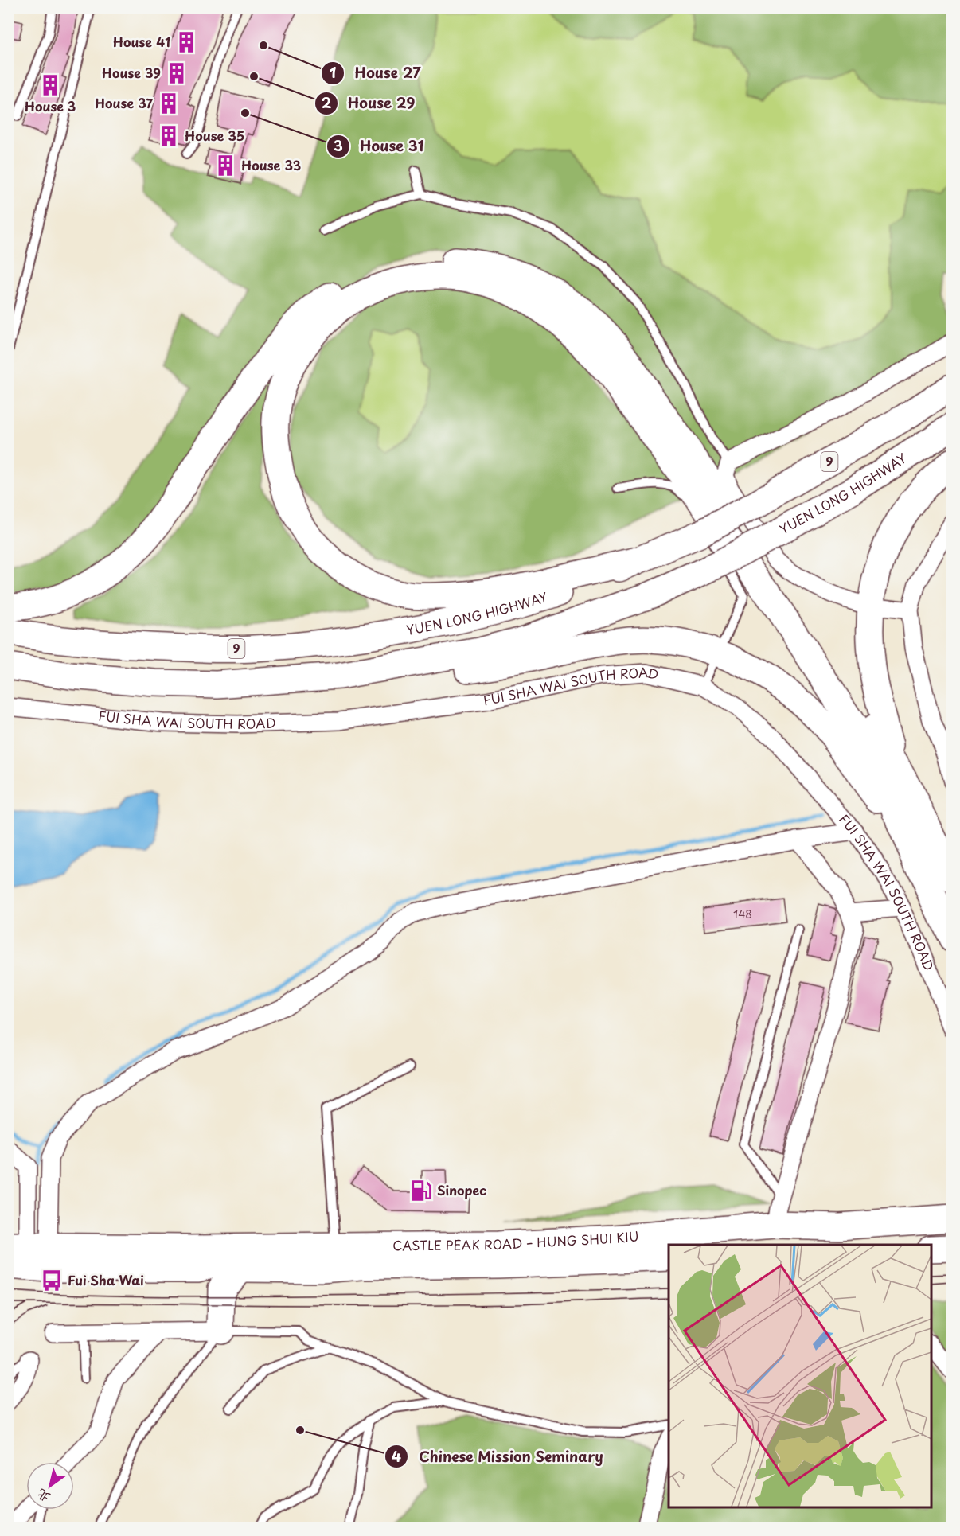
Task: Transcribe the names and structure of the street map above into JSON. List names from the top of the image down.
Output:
{
  "streets": {
    "main road": ["9", "YUEN LONG HIGHWAY", "CASTLE PEAK ROAD – HUNG SHUI KIU"],
    "street": ["FUI SHA WAI SOUTH ROAD"]
  },
  "places": {
    "building": [
      "House 41",
      "House 39",
      "House 3",
      "House 37",
      "House 35",
      "House 33"
    ],
    "other": [
      "House 27",
      "House 29",
      "House 31",
      "Chinese Mission Seminary"
    ],
    "fuel station": ["Sinopec"],
    "bus stop": ["Fui Sha Wai"]
  },
  "house_numbers": ["148"],
  "north": "bottom left"
}
